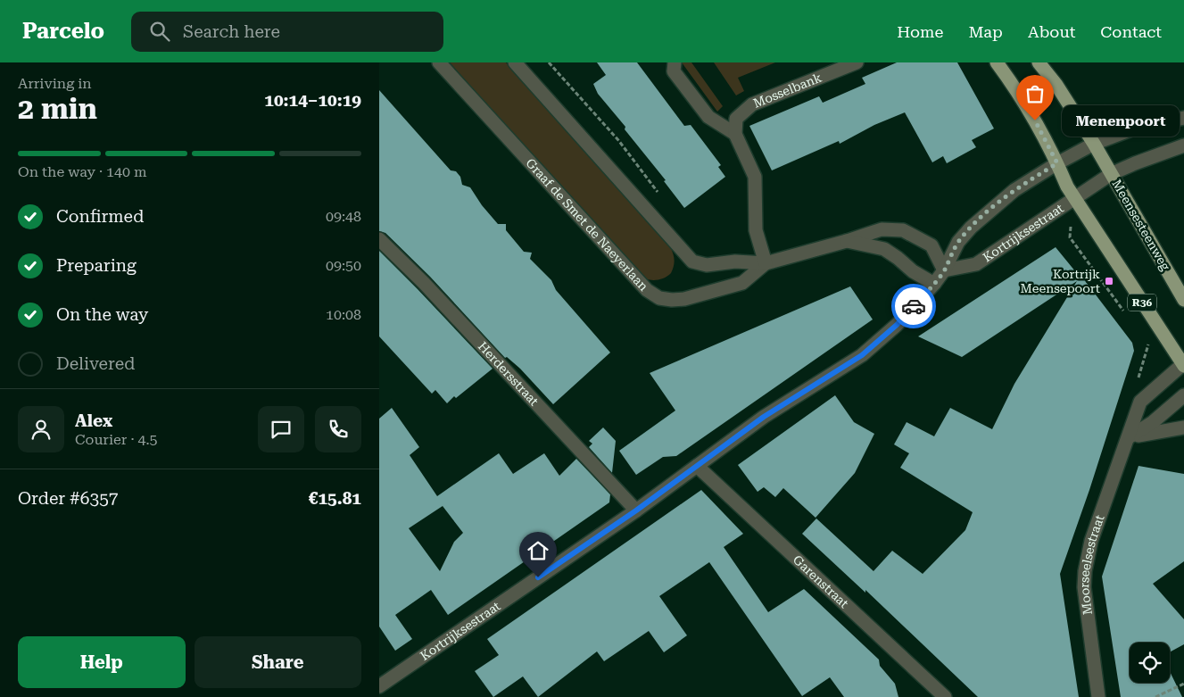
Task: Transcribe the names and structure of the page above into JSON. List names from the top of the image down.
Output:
{
  "streets": {
    "main road": ["Meensesteenweg", "R36"],
    "street": [
      "Mosselbank",
      "Graaf de Smet de Naeyerlaan",
      "Kortrijksestraat",
      "Herdersstraat",
      "Moorseelsestraat",
      "Garenstraat"
    ]
  },
  "crossings": [
    ["Graaf de Smet de Naeyerlaan", "Kortrijksestraat"],
    ["Meensesteenweg", "Kortrijksestraat"],
    ["Kortrijksestraat", "R36"],
    ["Kortrijksestraat", "Herdersstraat"],
    ["Kortrijksestraat", "Garenstraat"],
    ["R36", "Moorseelsestraat"]
  ],
  "places": {
    "other": ["Menenpoort"],
    "transit": ["Kortrijk Meensepoort"]
  },
  "page": {
    "header": "Parcelo",
    "search": "Search here",
    "nav": [
      "Home",
      "Map",
      "About",
      "Contact"
    ],
    "heading": ["2 min", "Arriving in", "10:14–10:19"],
    "panel": [
      "Alex",
      "Courier · 4.5",
      "Order #6357",
      "€15.81"
    ],
    "bubble": "Menenpoort",
    "bar": "On the way · 140 m",
    "list": [
      ["Confirmed", "09:48"],
      ["Preparing", "09:50"],
      ["On the way", "10:08"],
      "Delivered"
    ],
    "buttons": ["Help", "Share"]
  }
}
